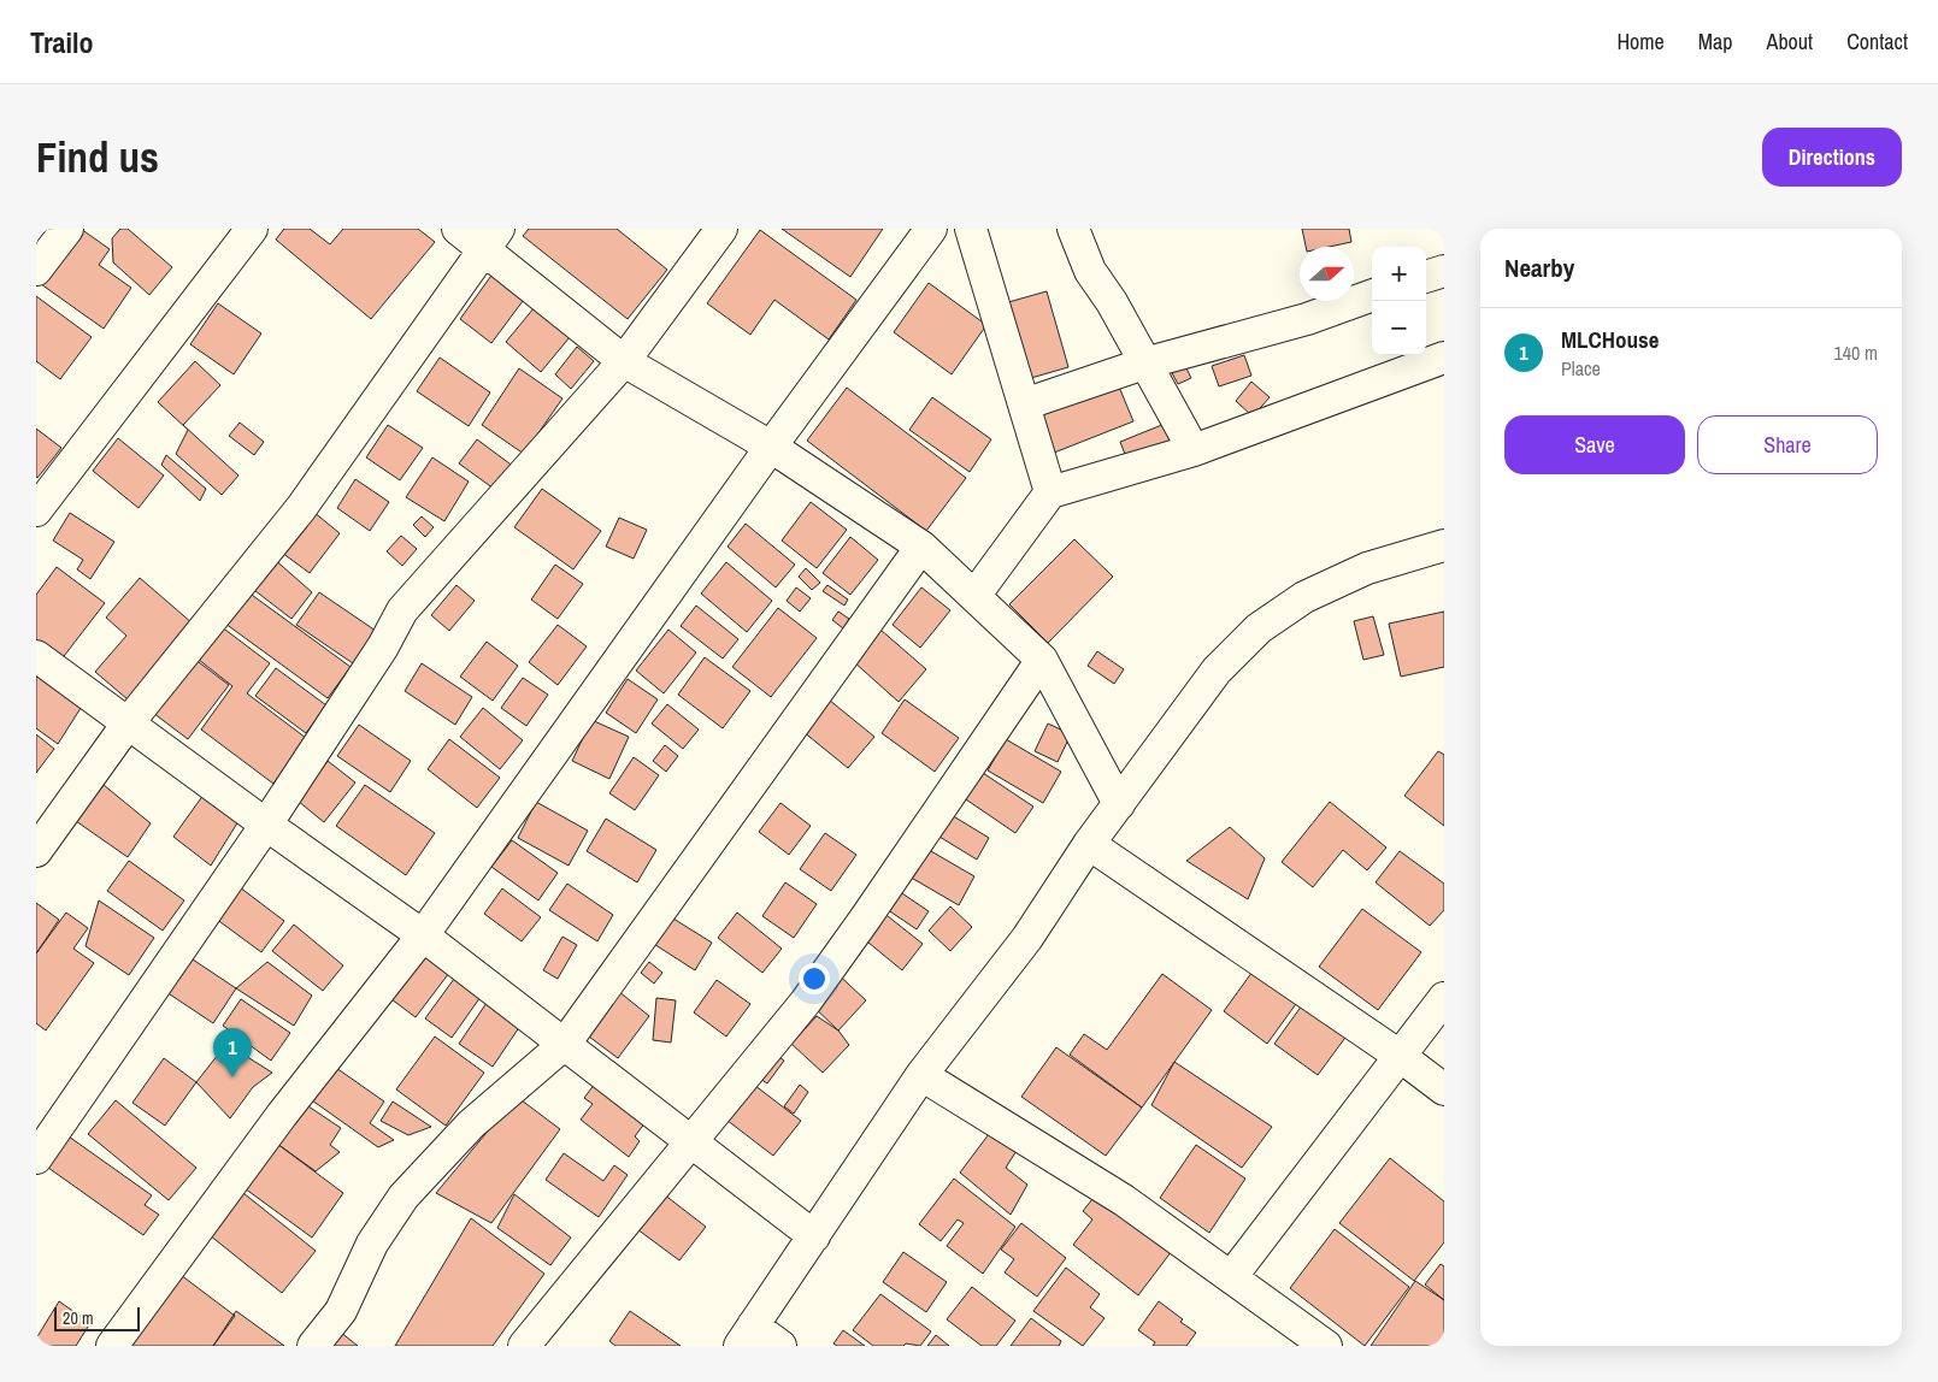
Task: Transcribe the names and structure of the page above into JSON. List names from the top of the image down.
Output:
{
  "scale_bar": "20 m",
  "north": "right",
  "page": {
    "header": "Trailo",
    "nav": [
      "Home",
      "Map",
      "About",
      "Contact"
    ],
    "buttons": [
      "Directions",
      ["Save", "Share"]
    ],
    "title": "Find us",
    "heading": "Nearby",
    "map_buttons": ["+", "−"],
    "list": [
      {
        "mark": "1",
        "name": "MLCHouse",
        "note": "Place",
        "value": "140 m"
      }
    ],
    "pins": "1",
    "scale": "20 m"
  }
}
